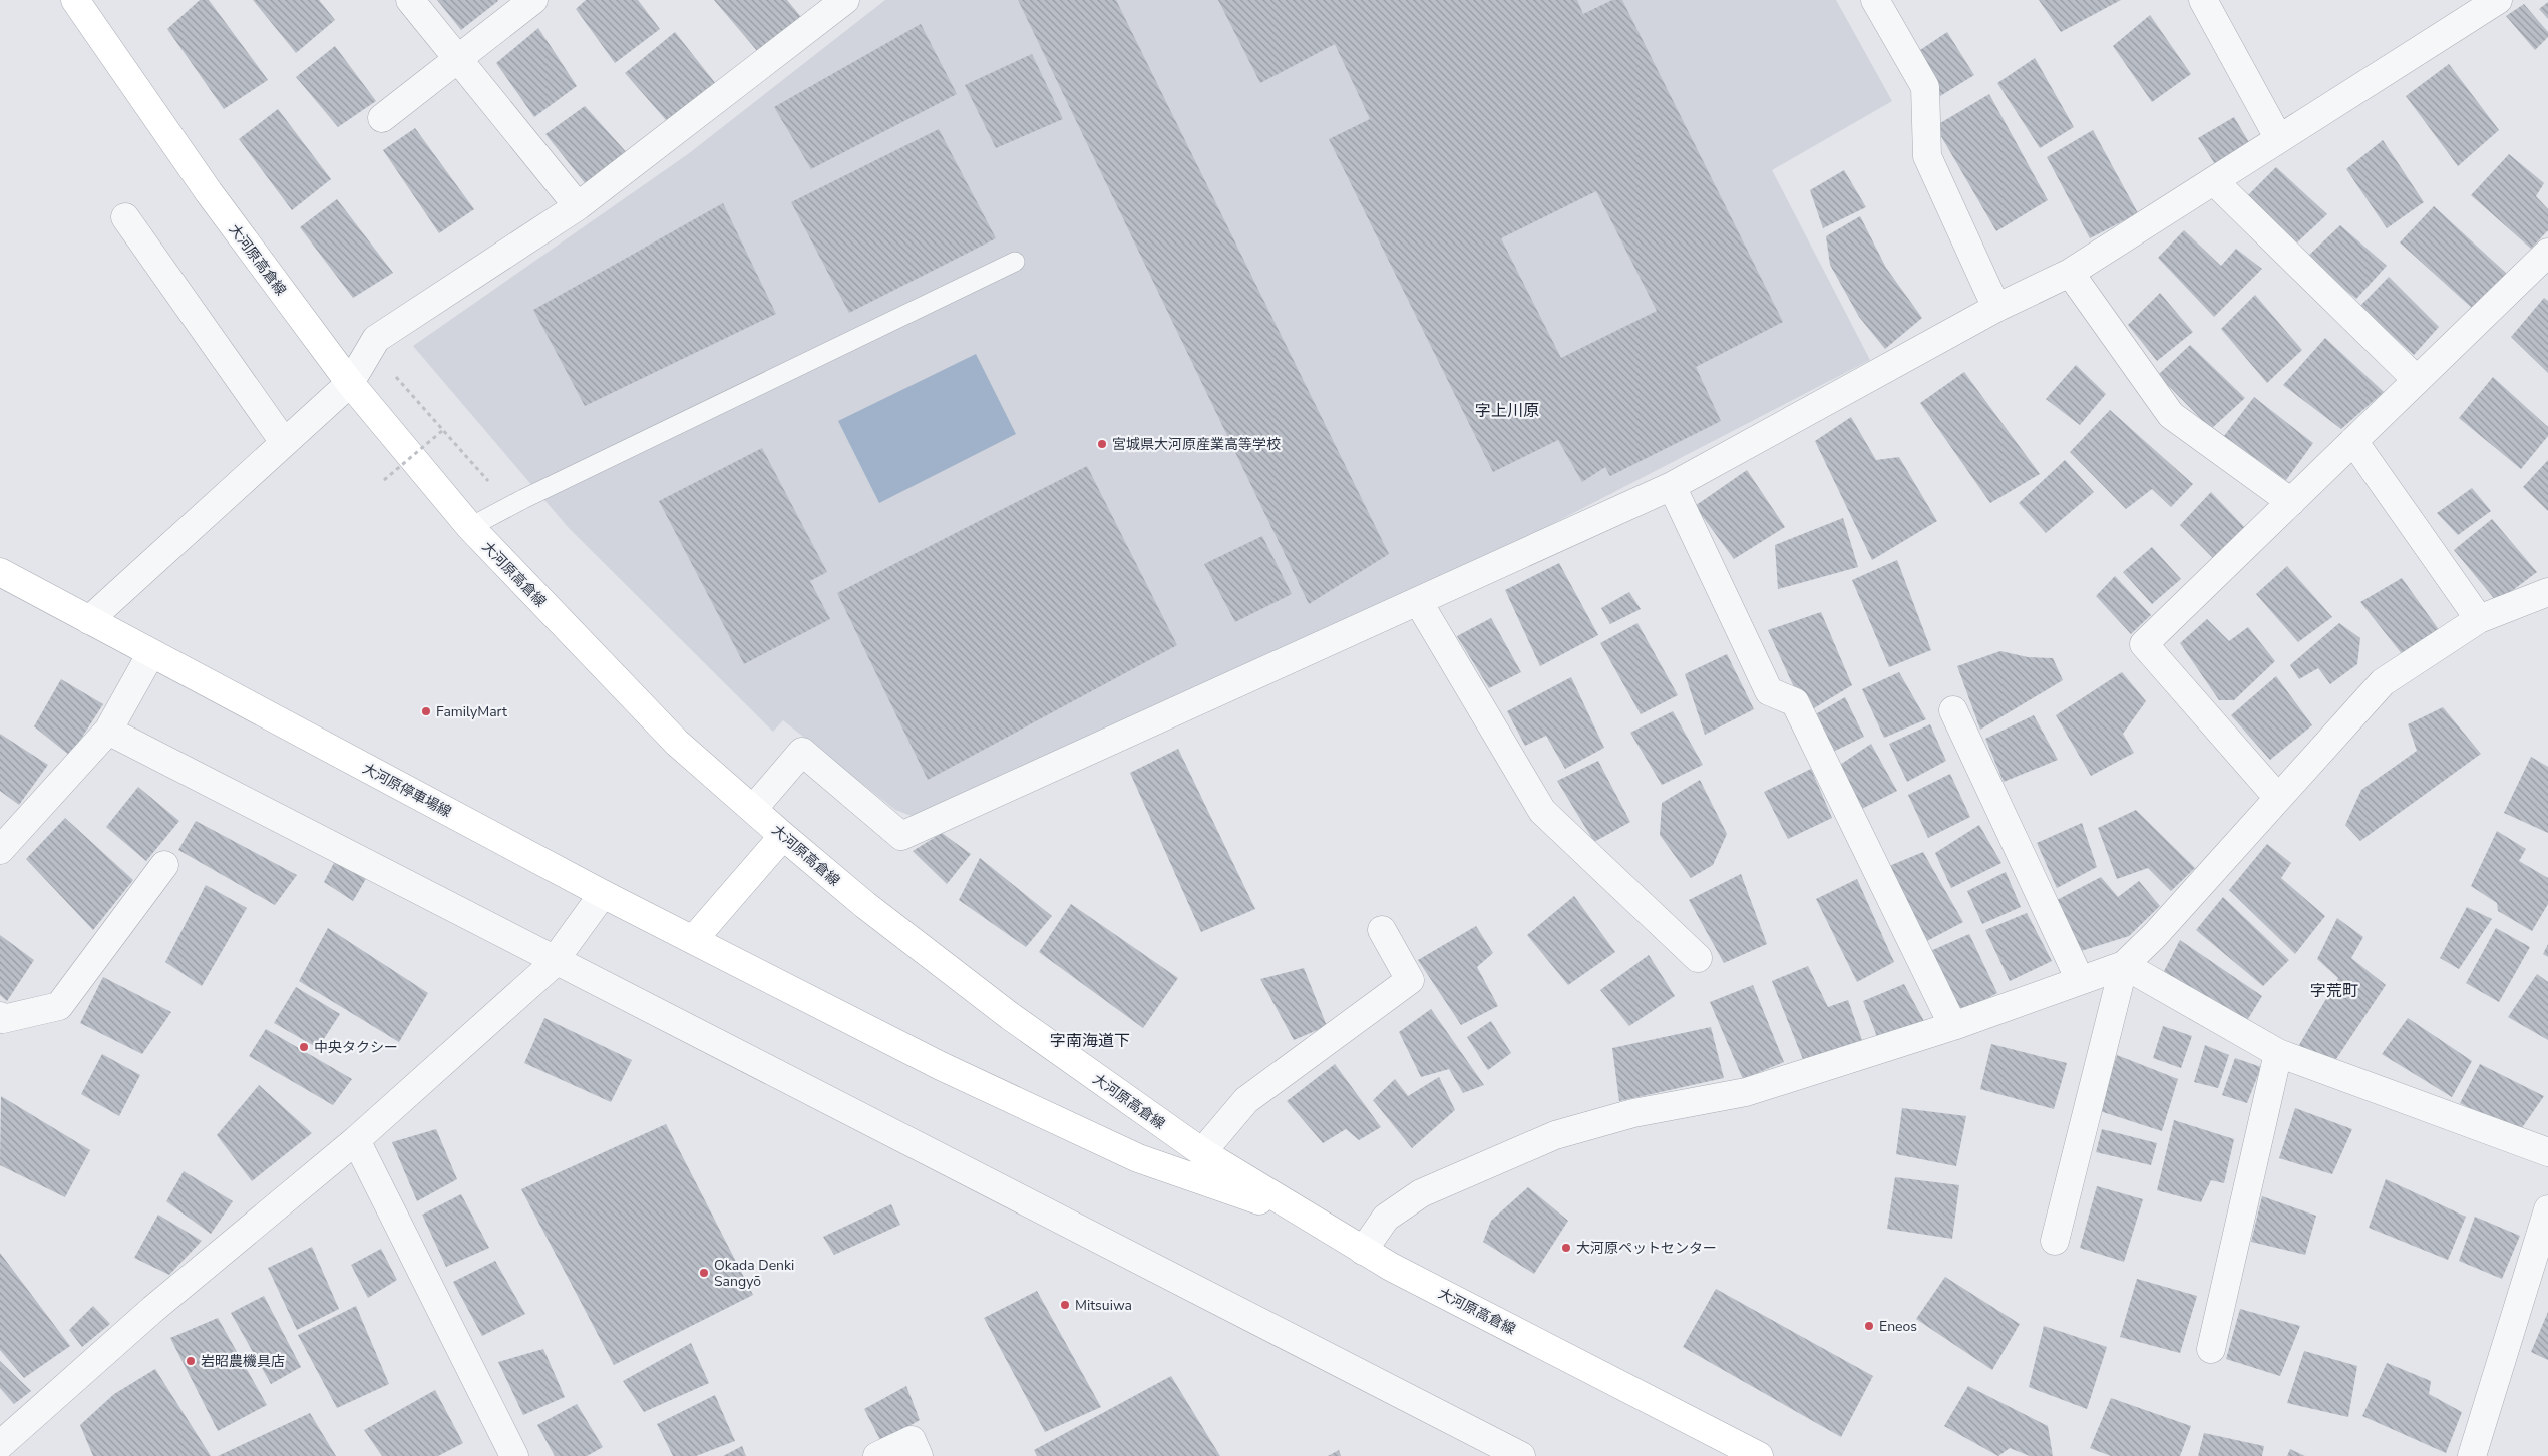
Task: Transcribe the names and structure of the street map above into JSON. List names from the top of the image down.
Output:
{
  "streets": {
    "main road": ["大河原高倉線", "大河原停車場線"]
  },
  "crossings": [
    ["大河原高倉線", "大河原停車場線"]
  ],
  "districts": ["字上川原", "字荒町", "字南海道下"],
  "places": [
    "宮城県大河原産業高等学校",
    "FamilyMart",
    "中央タクシー",
    "大河原ペットセンター",
    "Okada Denki Sangyō",
    "Mitsuiwa",
    "Eneos",
    "岩昭農機具店"
  ]
}
